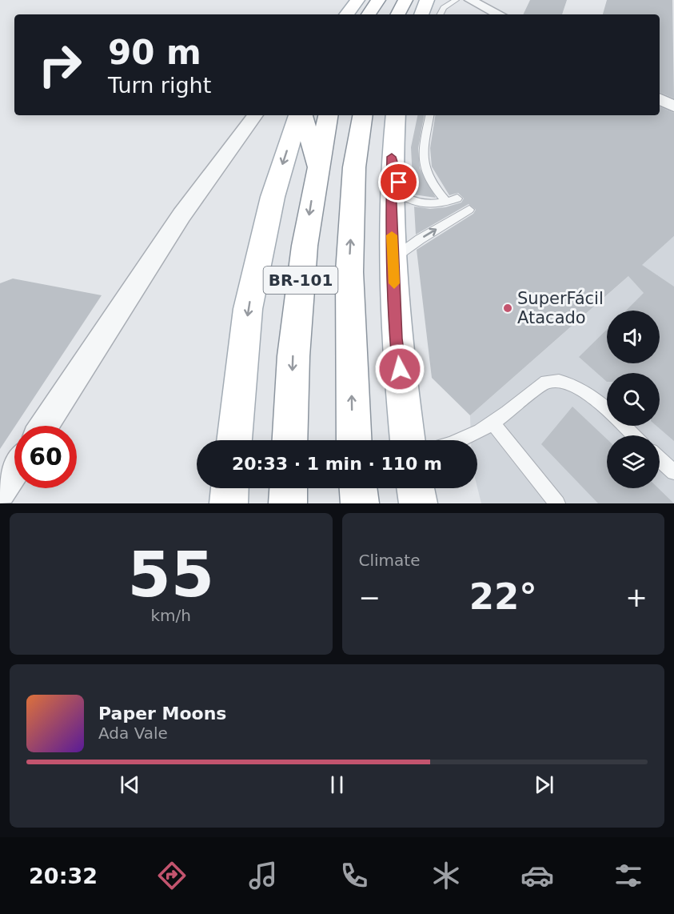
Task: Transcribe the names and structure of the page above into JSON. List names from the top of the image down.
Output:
{
  "streets": {
    "main road": ["BR-101"]
  },
  "places": ["SuperFácil Atacado"],
  "page": {
    "turn": ["90 m", "Turn right"],
    "limit": "60",
    "trip": "20:33 · 1 min · 110 m",
    "tile": [
      ["55", "km/h"],
      "Climate"
    ],
    "heat": ["−", "22°", "+"],
    "song": ["Paper Moons", "Ada Vale"],
    "tabs": "20:32"
  }
}
